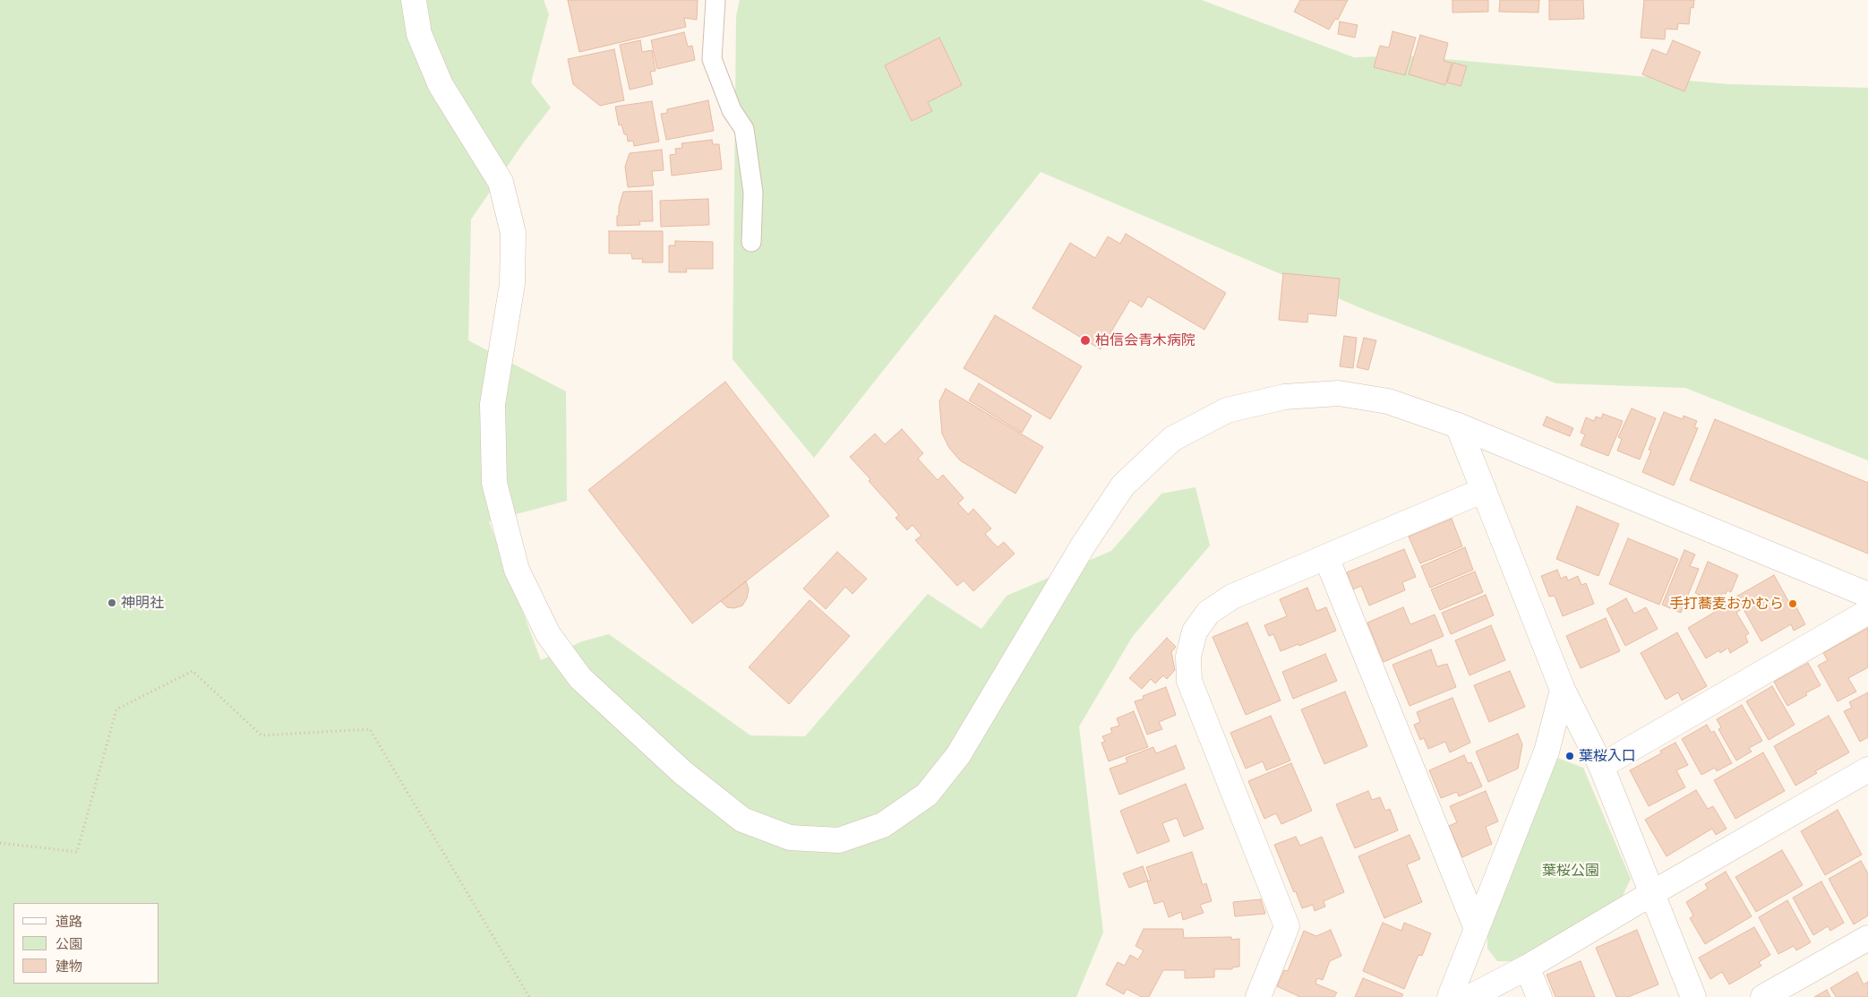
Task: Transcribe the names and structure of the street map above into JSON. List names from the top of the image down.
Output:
{
  "parks": ["葉桜公園"],
  "places": [
    "柏信会青木病院",
    "神明社",
    "手打蕎麦おかむら",
    "葉桜入口"
  ],
  "legend": ["道路", "公園", "建物"]
}
